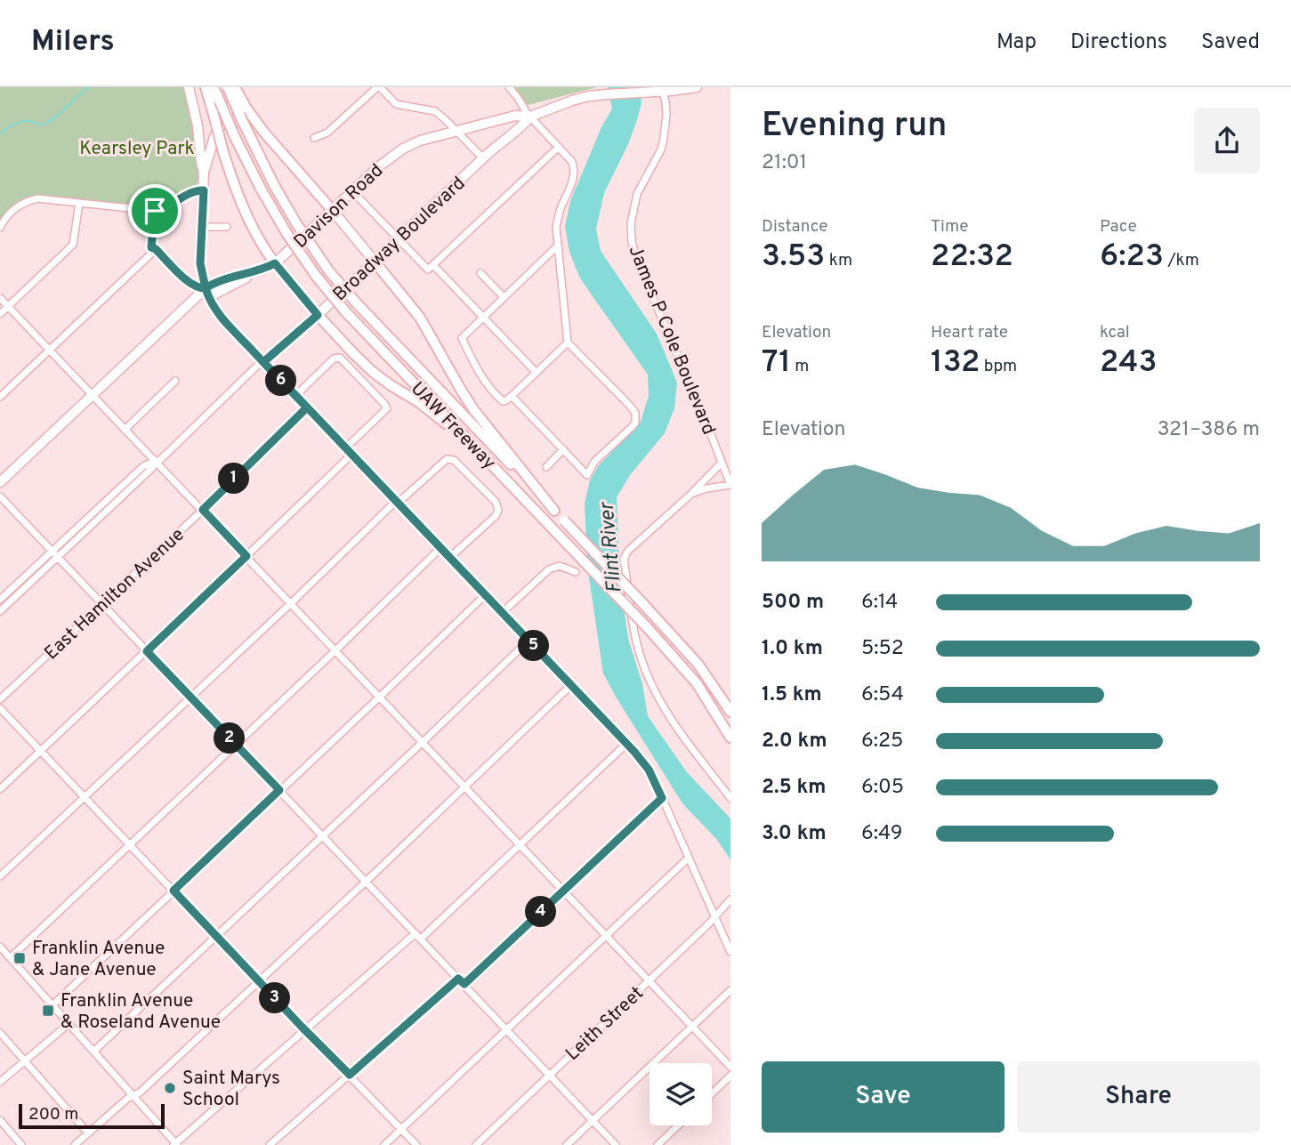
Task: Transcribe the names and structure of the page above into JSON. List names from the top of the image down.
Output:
{
  "streets": {
    "highway": ["UAW Freeway"],
    "main road": ["Davison Road", "Broadway Boulevard"],
    "street": ["James P Cole Boulevard", "East Hamilton Avenue", "Leith Street"]
  },
  "crossings": [
    ["Davison Road", "Broadway Boulevard"]
  ],
  "water": ["Flint River"],
  "parks": ["Kearsley Park"],
  "places": {
    "transit": ["Franklin Avenue & Jane Avenue", "Franklin Avenue & Roseland Avenue"],
    "other": ["Saint Marys School"]
  },
  "scale_bar": "200 m",
  "page": {
    "header": "Milers",
    "nav": ["Map", "Directions", "Saved"],
    "heading": ["Evening run", "21:01"],
    "stats": [
      ["Distance", "3.53 km"],
      ["Time", "22:32"],
      ["Pace", "6:23 /km"],
      ["Elevation", "71 m"],
      ["Heart rate", "132 bpm"],
      ["kcal", "243"]
    ],
    "pins": [
      "6",
      "1",
      "5",
      "2",
      "4",
      "3"
    ],
    "chart": ["Elevation", "321–386 m"],
    "list": [
      {
        "name": "500 m",
        "note": "6:14"
      },
      {
        "name": "1.0 km",
        "note": "5:52"
      },
      {
        "name": "1.5 km",
        "note": "6:54"
      },
      {
        "name": "2.0 km",
        "note": "6:25"
      },
      {
        "name": "2.5 km",
        "note": "6:05"
      },
      {
        "name": "3.0 km",
        "note": "6:49"
      }
    ],
    "buttons": ["Save", "Share"],
    "scale": "200 m"
  }
}
